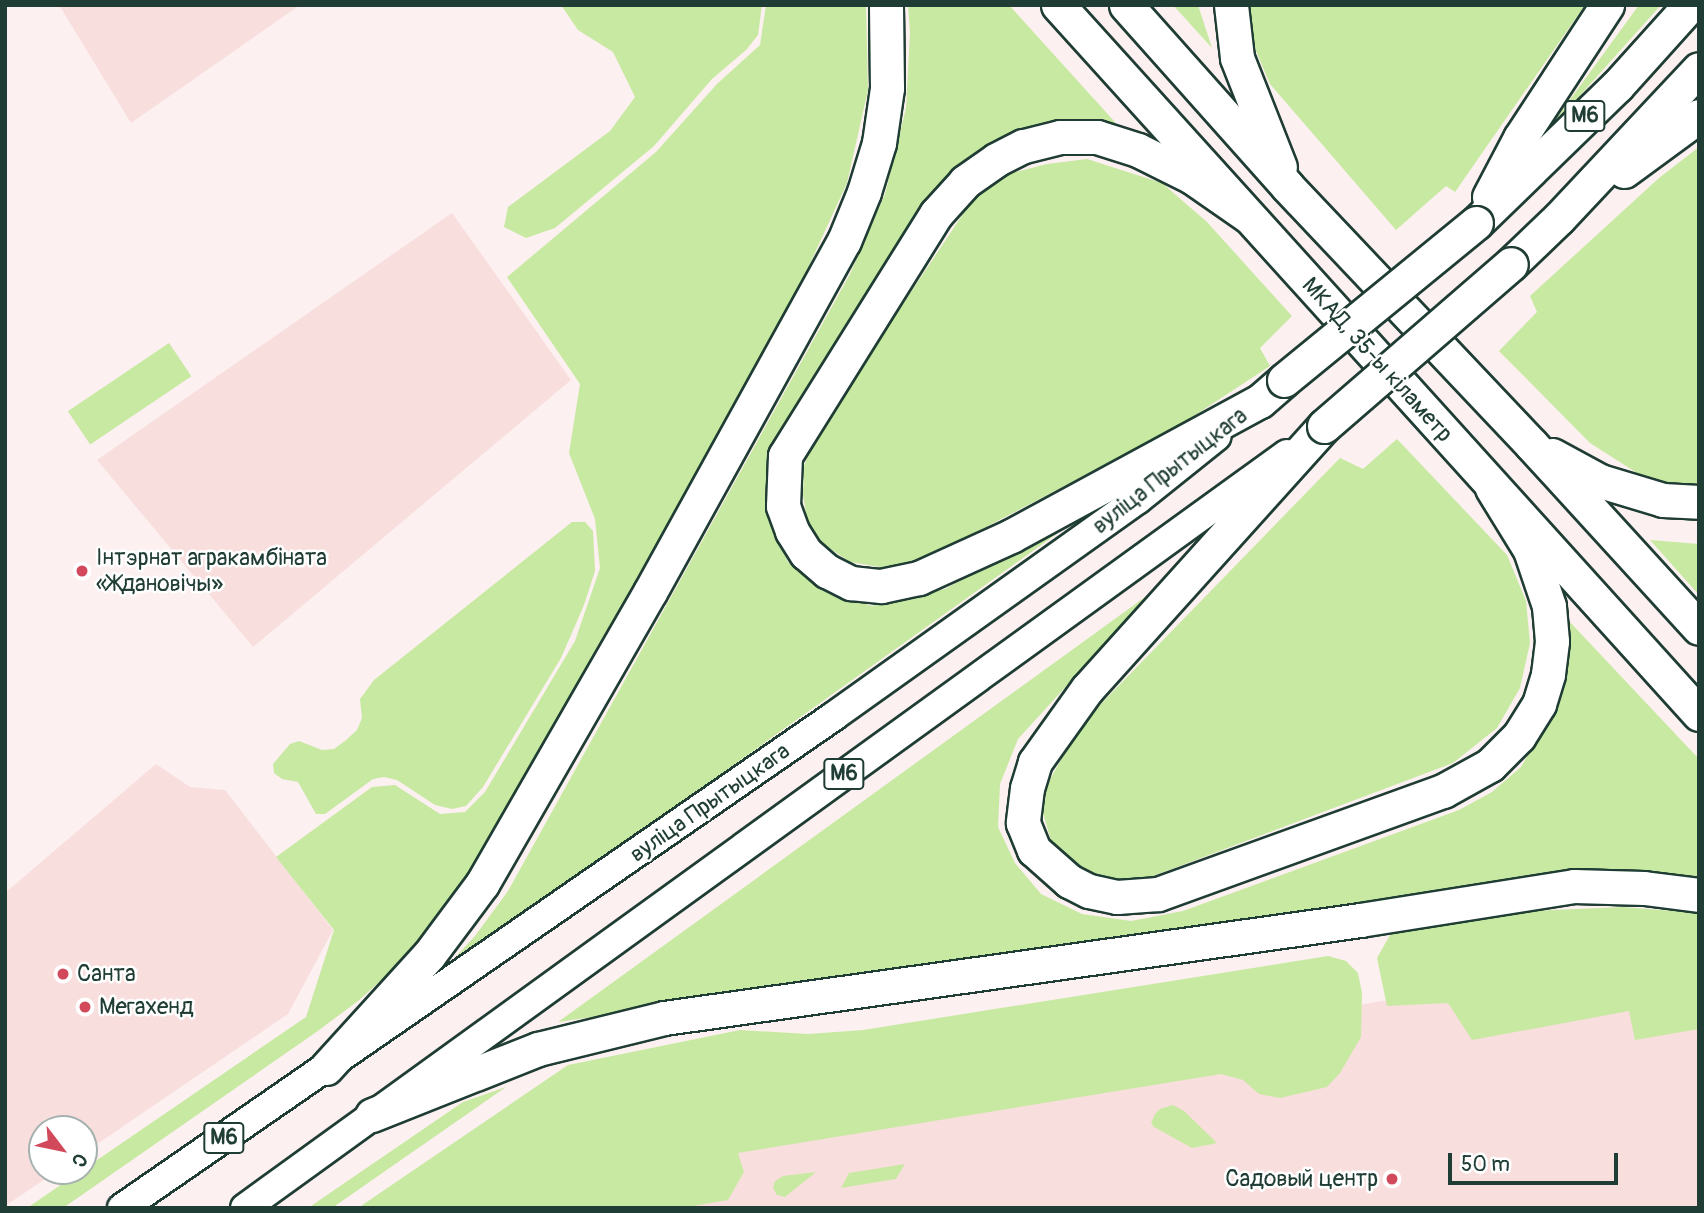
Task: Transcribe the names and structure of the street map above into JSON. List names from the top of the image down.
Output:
{
  "streets": {
    "highway": ["М6", "МКАД, 35-ы кіламетр"],
    "main road": ["вуліца Прытыцкага"]
  },
  "crossings": [
    ["М6", "вуліца Прытыцкага"]
  ],
  "places": [
    "Інтэрнат агракамбіната «Ждановічы»",
    "Санта",
    "Мегахенд",
    "Садовый центр"
  ],
  "scale_bar": "50 m",
  "north": "bottom right"
}
